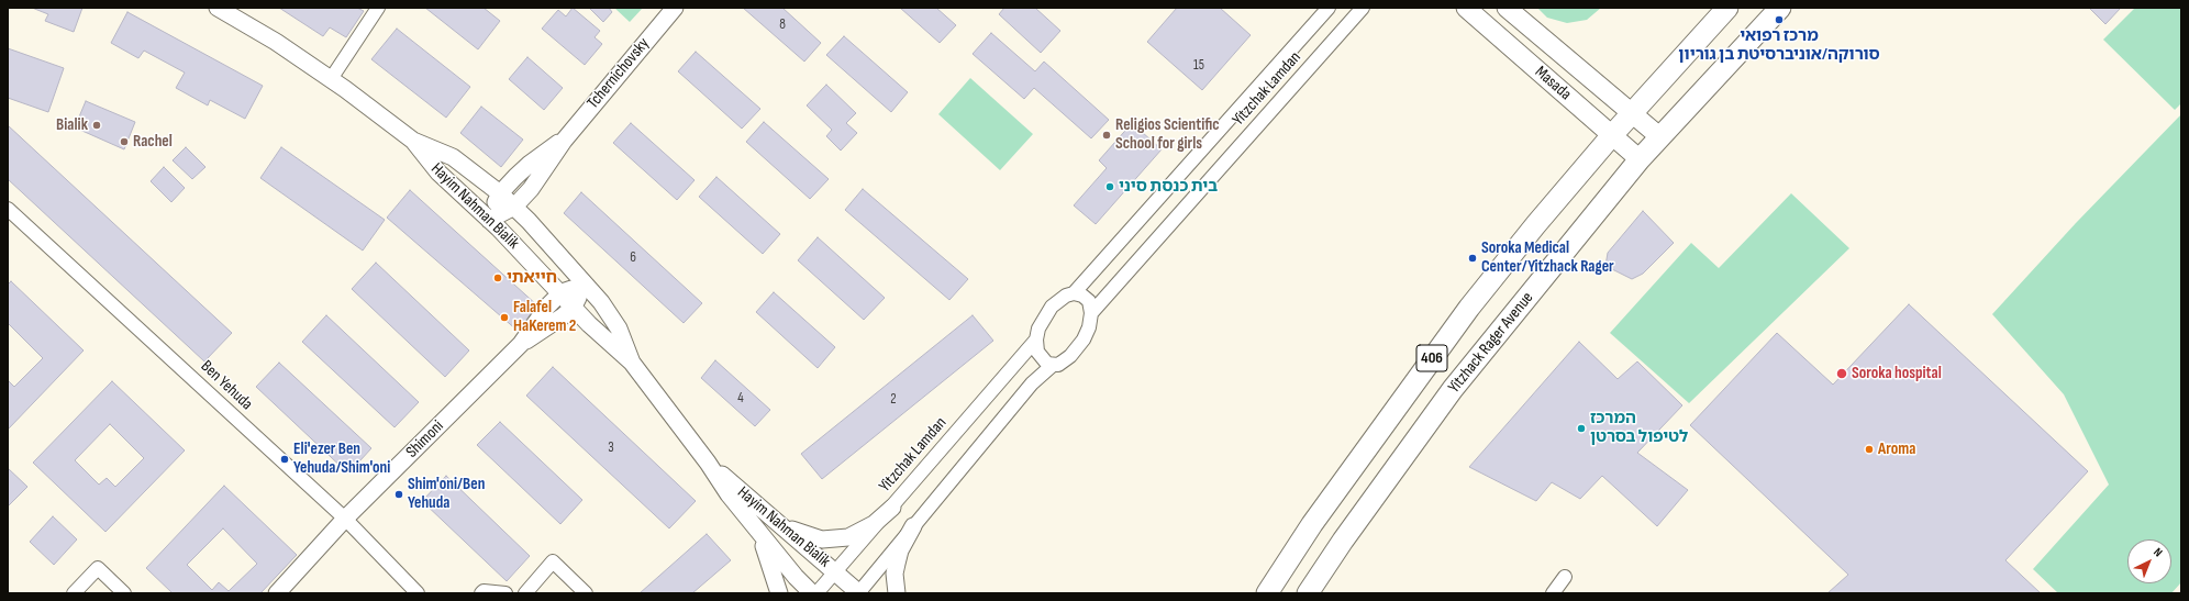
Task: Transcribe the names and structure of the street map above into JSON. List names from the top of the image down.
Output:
{
  "streets": {
    "main road": ["Masada", "Yitzhack Rager Avenue", "406"],
    "street": [
      "Tchernichovsky",
      "Yitzchak Lamdan",
      "Hayim Nahman Bialik",
      "Ben Yehuda",
      "Shimoni"
    ]
  },
  "crossings": [
    ["Tchernichovsky", "Hayim Nahman Bialik"],
    ["Masada", "Yitzhack Rager Avenue"],
    ["Masada", "406"],
    ["Yitzchak Lamdan", "Hayim Nahman Bialik"],
    ["Hayim Nahman Bialik", "Shimoni"],
    ["Ben Yehuda", "Shimoni"]
  ],
  "places": [
    "מרכז רפואי סורוקה/אוניברסיטת בן גוריון",
    "Bialik",
    "Religios Scientific School for girls",
    "Rachel",
    "בית כנסת סיני",
    "Soroka Medical Center/Yitzhack Rager",
    "חייאתי",
    "Falafel HaKerem 2",
    "Soroka hospital",
    "המרכז לטיפול בסרטן",
    "Aroma",
    "Eli'ezer Ben Yehuda/Shim'oni",
    "Shim'oni/Ben Yehuda"
  ],
  "house_numbers": [
    "8",
    "15",
    "6",
    "4",
    "2",
    "3"
  ],
  "north": "top right"
}
